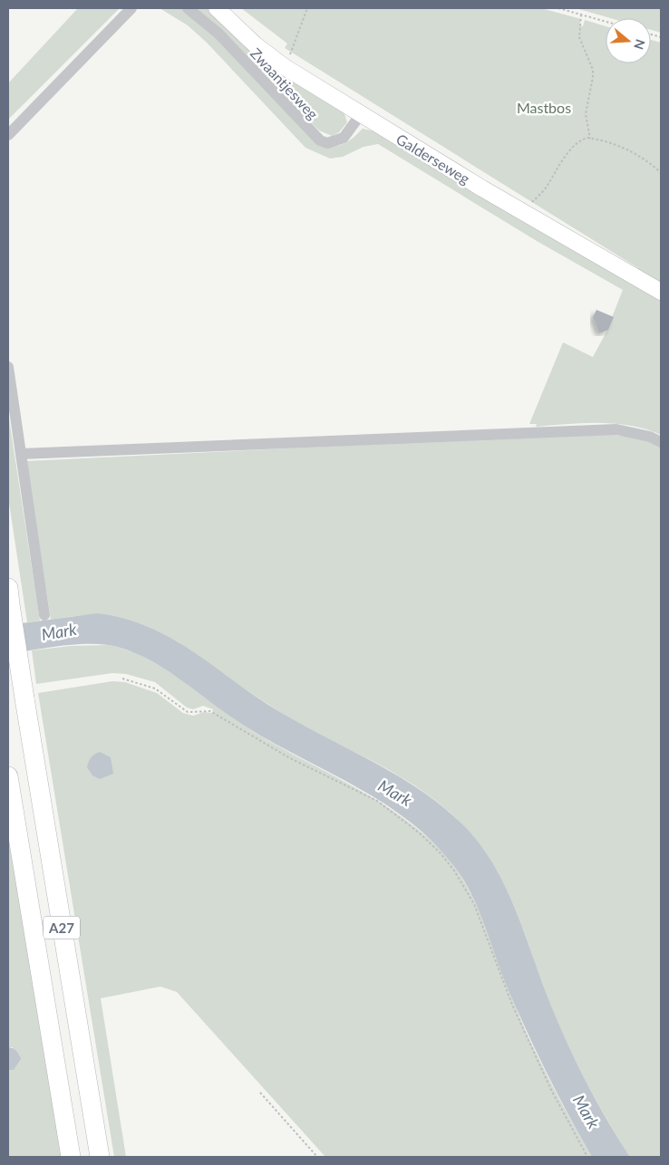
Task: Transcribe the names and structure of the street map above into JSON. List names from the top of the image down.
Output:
{
  "streets": {
    "highway": ["A27"],
    "street": ["Zwaantjesweg", "Galderseweg"]
  },
  "crossings": [
    ["Zwaantjesweg", "Galderseweg"]
  ],
  "water": ["Mark"],
  "parks": ["Mastbos"],
  "north": "right"
}
